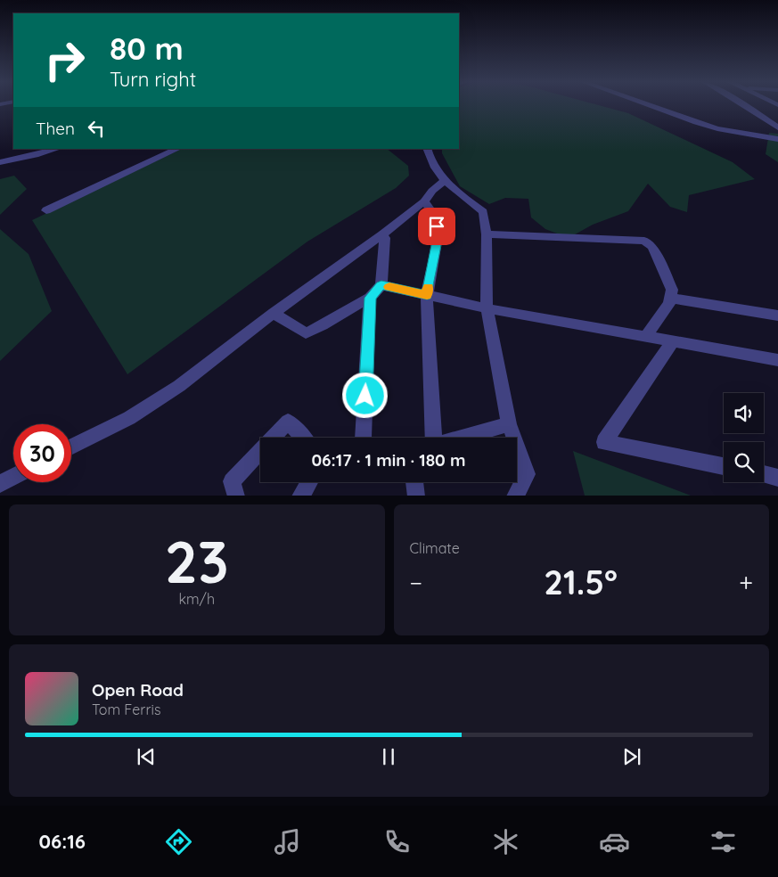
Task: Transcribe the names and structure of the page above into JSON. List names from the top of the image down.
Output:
{
  "page": {
    "turn": ["80 m", "Turn right"],
    "then": "Then",
    "limit": "30",
    "trip": "06:17 · 1 min · 180 m",
    "tile": [
      ["23", "km/h"],
      "Climate"
    ],
    "heat": ["−", "21.5°", "+"],
    "song": ["Open Road", "Tom Ferris"],
    "tabs": "06:16"
  }
}
